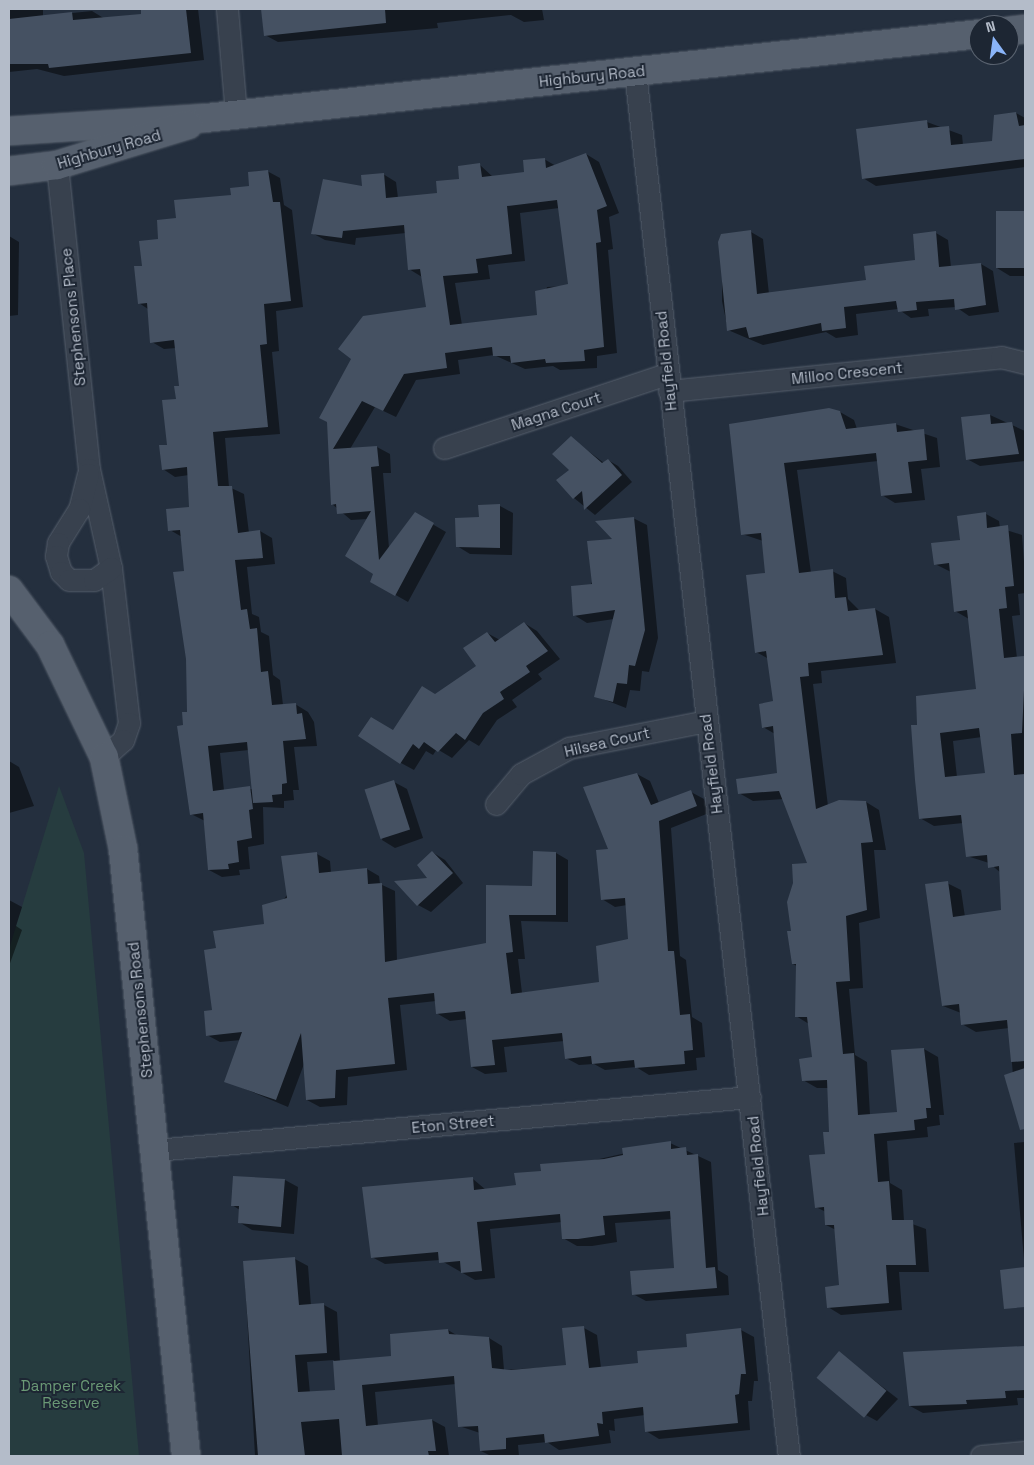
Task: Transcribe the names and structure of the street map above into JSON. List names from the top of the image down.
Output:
{
  "streets": {
    "main road": ["Highbury Road", "Stephensons Road"],
    "street": [
      "Stephensons Place",
      "Hayfield Road",
      "Milloo Crescent",
      "Magna Court",
      "Hilsea Court",
      "Eton Street"
    ]
  },
  "crossings": [
    ["Highbury Road", "Stephensons Place"],
    ["Highbury Road", "Hayfield Road"],
    ["Stephensons Place", "Stephensons Road"],
    ["Hayfield Road", "Milloo Crescent"],
    ["Hayfield Road", "Magna Court"],
    ["Hayfield Road", "Hilsea Court"],
    ["Hayfield Road", "Eton Street"],
    ["Milloo Crescent", "Magna Court"],
    ["Stephensons Road", "Eton Street"]
  ],
  "parks": ["Damper Creek Reserve"],
  "north": "top"
}
